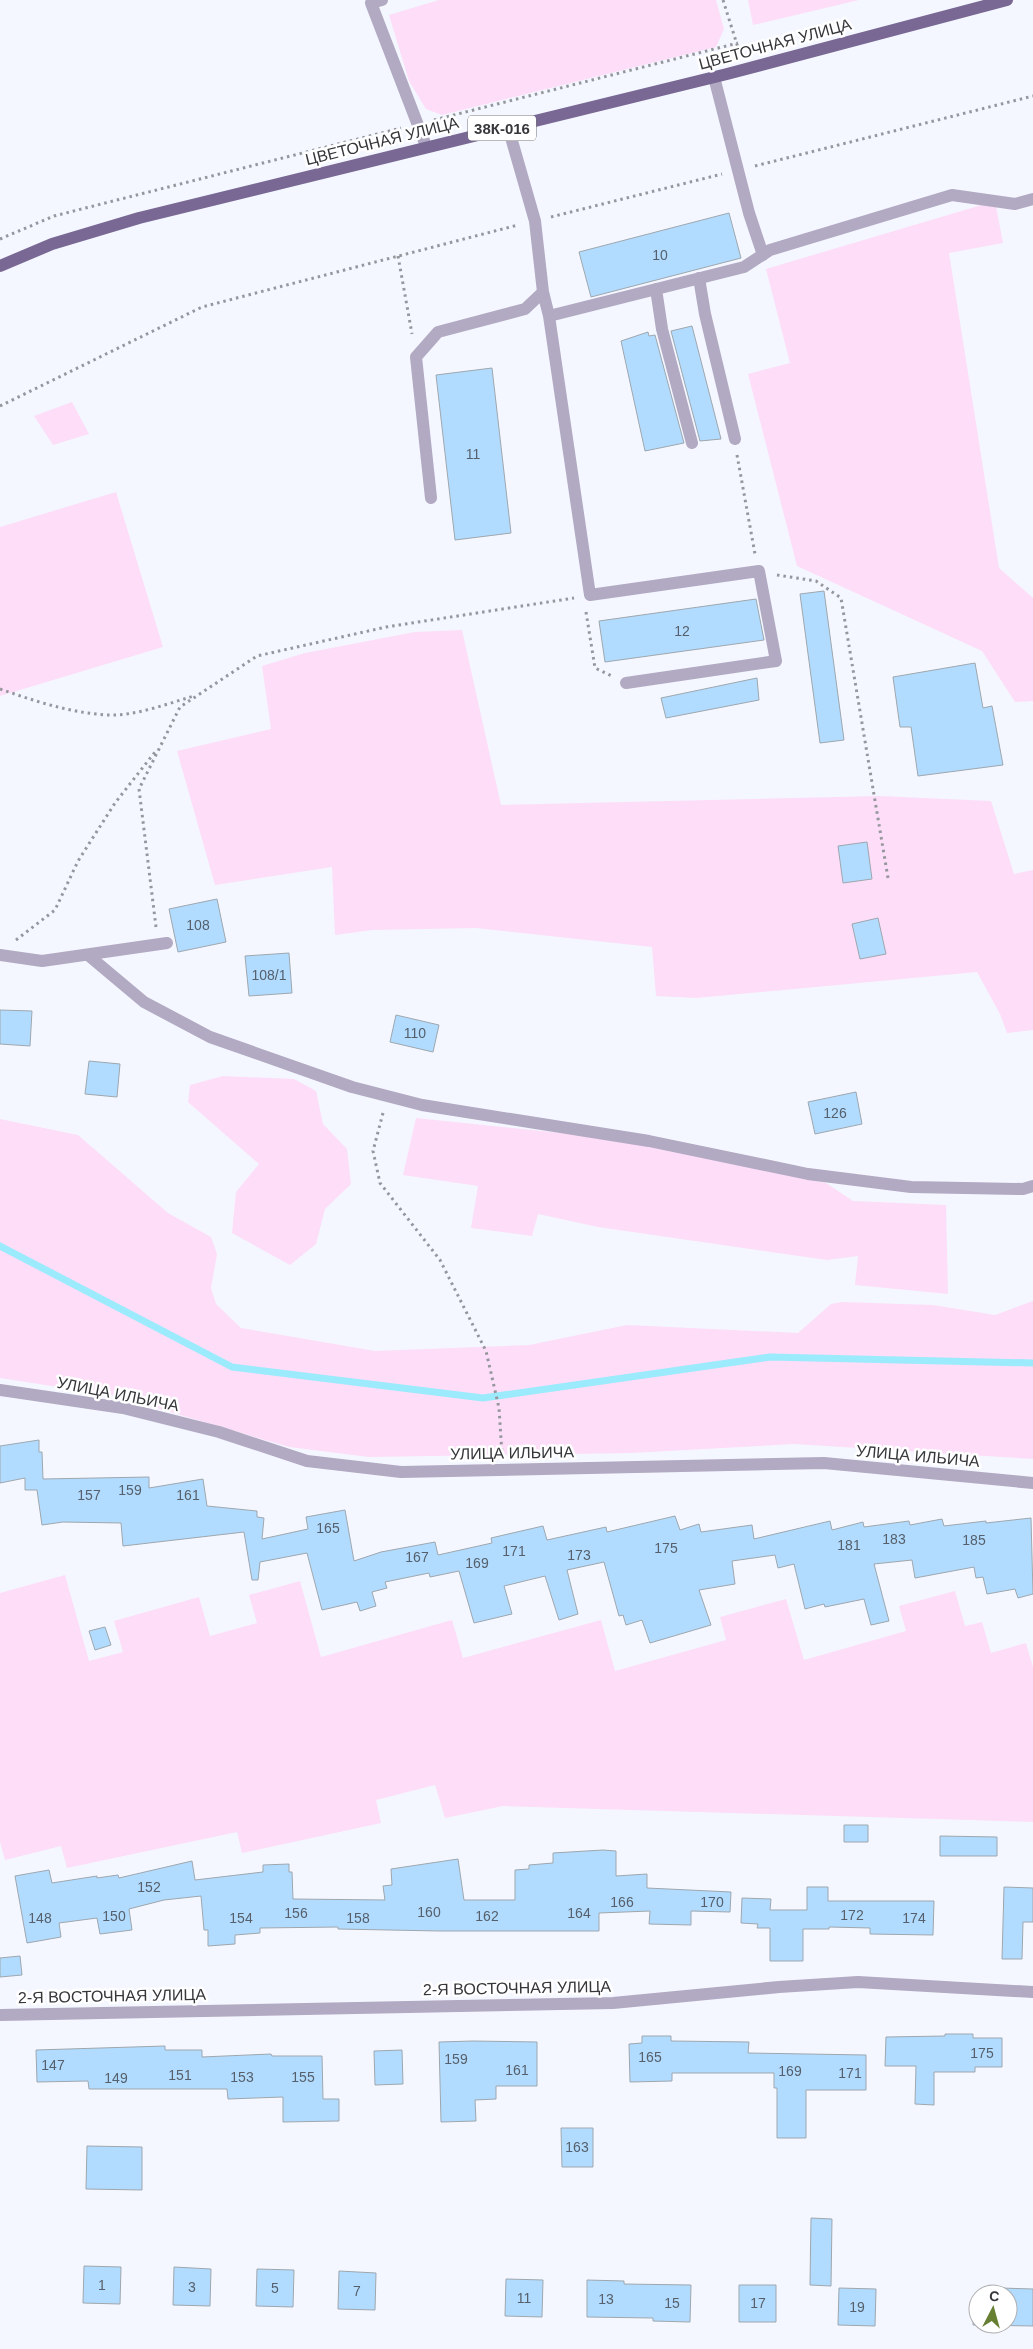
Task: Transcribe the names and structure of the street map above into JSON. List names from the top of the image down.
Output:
{
  "streets": {
    "main road": ["ЦВЕТОЧНАЯ УЛИЦА", "38К-016"],
    "street": ["УЛИЦА ИЛЬИЧА", "2-Я ВОСТОЧНАЯ УЛИЦА"]
  },
  "house_numbers": [
    "10",
    "11",
    "12",
    "108",
    "108/1",
    "110",
    "126",
    "159",
    "157",
    "161",
    "165",
    "183",
    "185",
    "181",
    "175",
    "171",
    "173",
    "167",
    "169",
    "152",
    "166",
    "170",
    "160",
    "156",
    "164",
    "172",
    "150",
    "162",
    "148",
    "154",
    "158",
    "174",
    "175",
    "165",
    "159",
    "147",
    "161",
    "169",
    "171",
    "151",
    "153",
    "155",
    "149",
    "163",
    "1",
    "3",
    "5",
    "7",
    "11",
    "13",
    "15",
    "17",
    "19"
  ],
  "north": "top"
}
